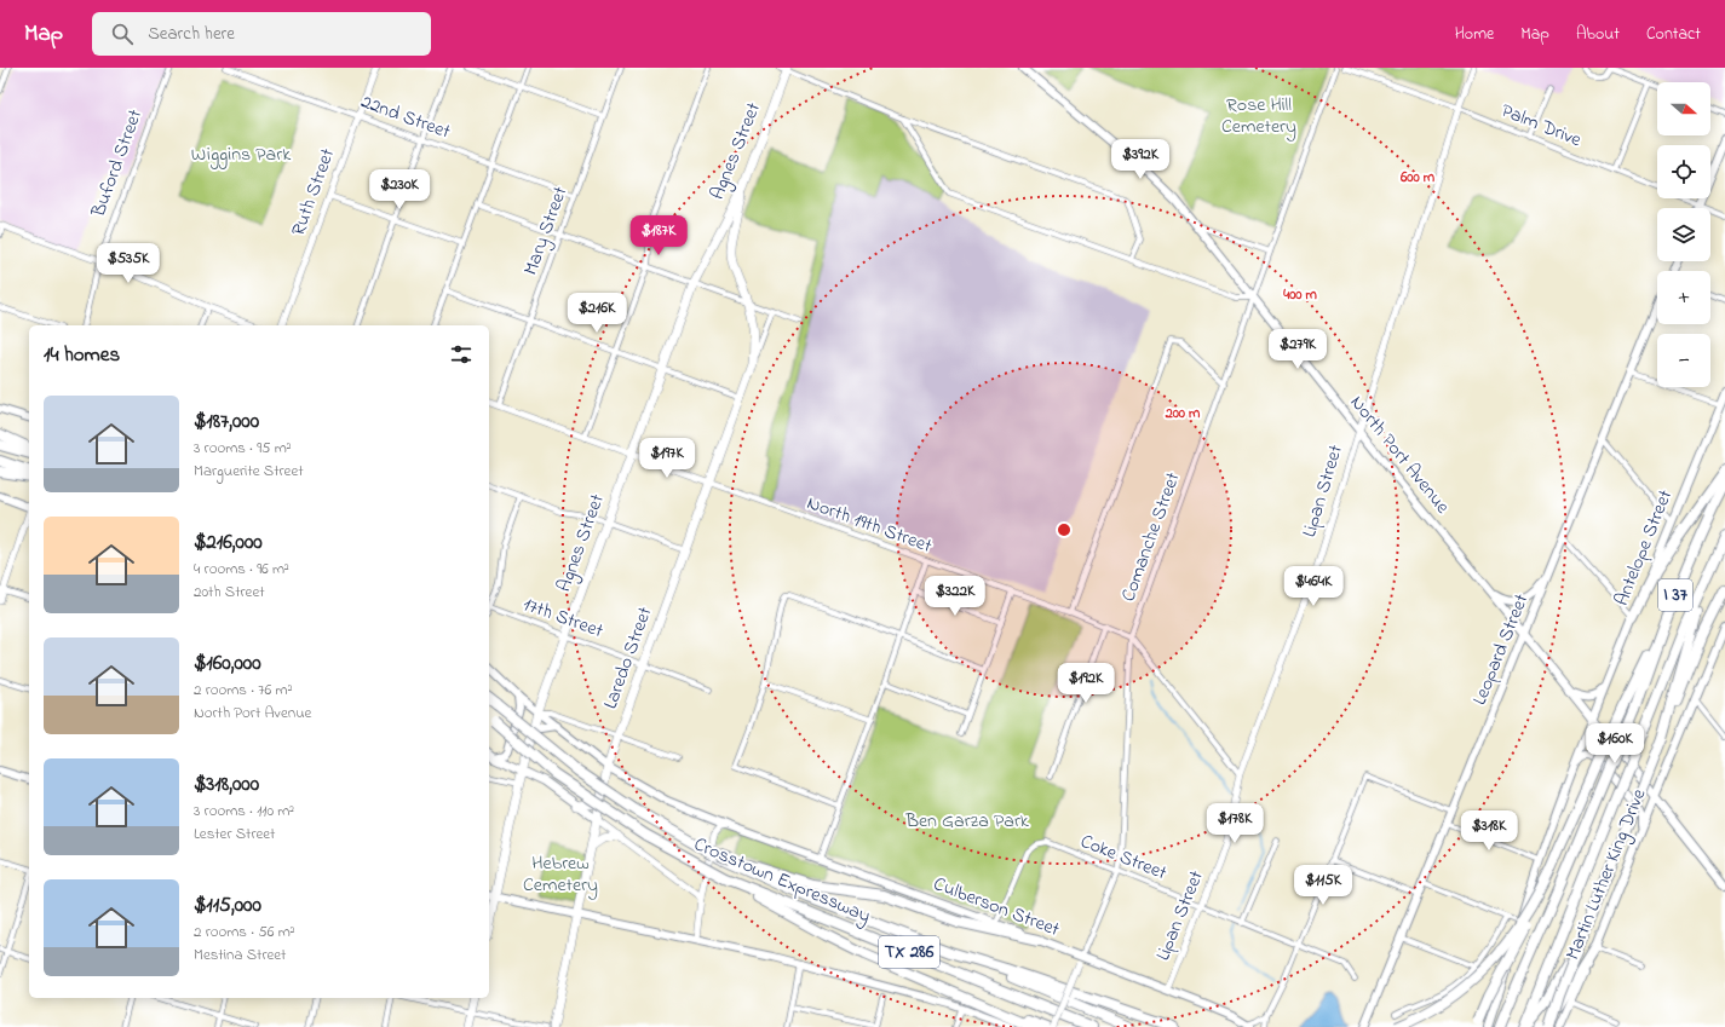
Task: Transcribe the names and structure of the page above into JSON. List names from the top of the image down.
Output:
{
  "streets": {
    "highway": ["I 37", "Crosstown Expressway", "TX 286"],
    "main road": [
      "Agnes Street",
      "North Port Avenue",
      "Antelope Street",
      "Leopard Street",
      "Laredo Street",
      "Martin Luther King Drive",
      "Culberson Street"
    ],
    "street": [
      "22nd Street",
      "Palm Drive",
      "Buford Street",
      "Ruth Street",
      "Mary Street",
      "Lipan Street",
      "North 19th Street",
      "Comanche Street",
      "17th Street",
      "Coke Street"
    ]
  },
  "crossings": [
    ["22nd Street", "Ruth Street"],
    ["22nd Street", "Mary Street"],
    ["Palm Drive", "Lipan Street"],
    ["Agnes Street", "17th Street"],
    ["Agnes Street", "Crosstown Expressway"],
    ["North Port Avenue", "Lipan Street"],
    ["North Port Avenue", "Comanche Street"],
    ["North Port Avenue", "Antelope Street"],
    ["North Port Avenue", "Leopard Street"],
    ["North Port Avenue", "Martin Luther King Drive"],
    ["Lipan Street", "North 19th Street"],
    ["Lipan Street", "Coke Street"],
    ["Lipan Street", "Culberson Street"],
    ["North 19th Street", "Comanche Street"],
    ["North 19th Street", "Laredo Street"],
    ["Comanche Street", "Coke Street"],
    ["Comanche Street", "Culberson Street"],
    ["17th Street", "Laredo Street"],
    ["Laredo Street", "Crosstown Expressway"],
    ["Coke Street", "Culberson Street"],
    ["Crosstown Expressway", "Culberson Street"],
    ["Crosstown Expressway", "TX 286"]
  ],
  "parks": [
    "Rose Hill Cemetery",
    "Wiggins Park",
    "Ben Garza Park",
    "Hebrew Cemetery"
  ],
  "north": "right",
  "page": {
    "header": "Map",
    "search": "Search here",
    "nav": [
      "Home",
      "Map",
      "About",
      "Contact"
    ],
    "map_buttons": ["+", "−"],
    "price": [
      "$392K",
      "$230K",
      "$187K",
      "$535K",
      "$216K",
      "$279K",
      "$197K",
      "$464K",
      "$322K",
      "$192K",
      "$160K",
      "$178K",
      "$318K",
      "$115K"
    ],
    "heading": "14 homes",
    "list": [
      {
        "name": "$187,000",
        "note": "3 rooms · 95 m² · Marguerite Street"
      },
      {
        "name": "$216,000",
        "note": "4 rooms · 96 m² · 20th Street"
      },
      {
        "name": "$160,000",
        "note": "2 rooms · 76 m² · North Port Avenue"
      },
      {
        "name": "$318,000",
        "note": "3 rooms · 110 m² · Lester Street"
      },
      {
        "name": "$115,000",
        "note": "2 rooms · 56 m² · Mestina Street"
      }
    ]
  },
  "rings": ["600 m", "400 m", "200 m"]
}
